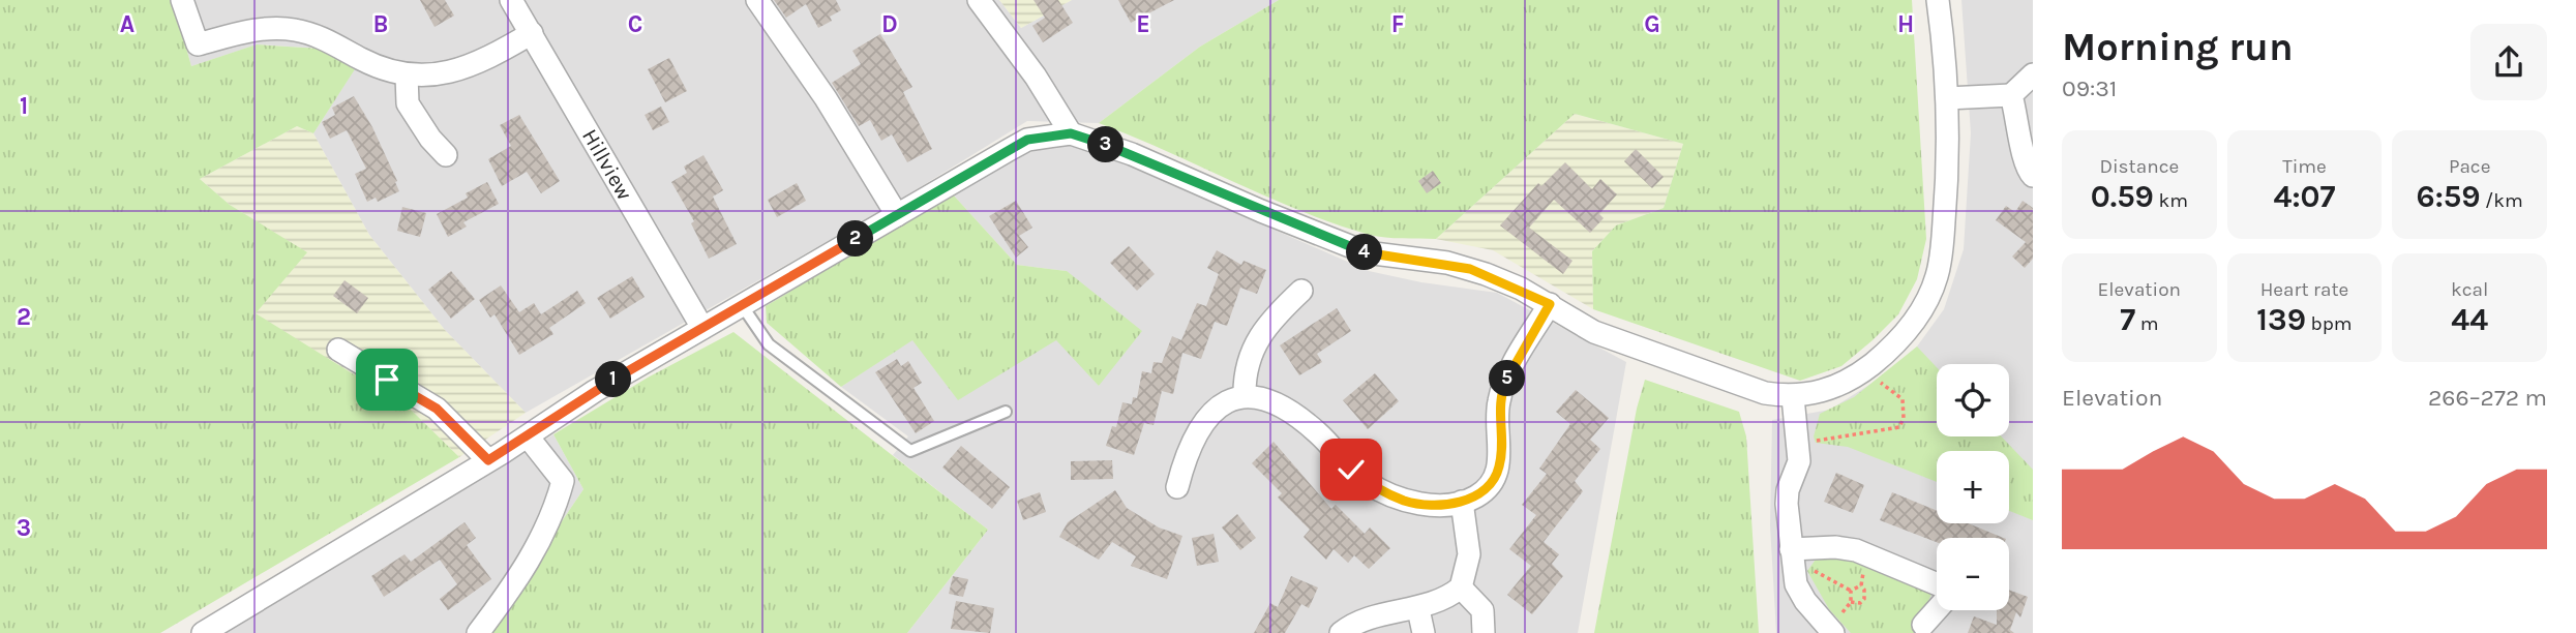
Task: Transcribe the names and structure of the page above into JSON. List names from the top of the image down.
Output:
{
  "streets": {
    "street": ["Hillview"]
  },
  "page": {
    "heading": ["Morning run", "09:31"],
    "stats": [
      ["Distance", "0.59 km"],
      ["Time", "4:07"],
      ["Pace", "6:59 /km"],
      ["Elevation", "7 m"],
      ["Heart rate", "139 bpm"],
      ["kcal", "44"]
    ],
    "pins": [
      "3",
      "2",
      "4",
      "5",
      "1"
    ],
    "map_buttons": ["+", "−"],
    "chart": ["Elevation", "266–272 m"]
  },
  "grid": {
    "columns": [
      "A",
      "B",
      "C",
      "D",
      "E",
      "F",
      "G",
      "H"
    ],
    "rows": ["1", "2", "3"]
  }
}
